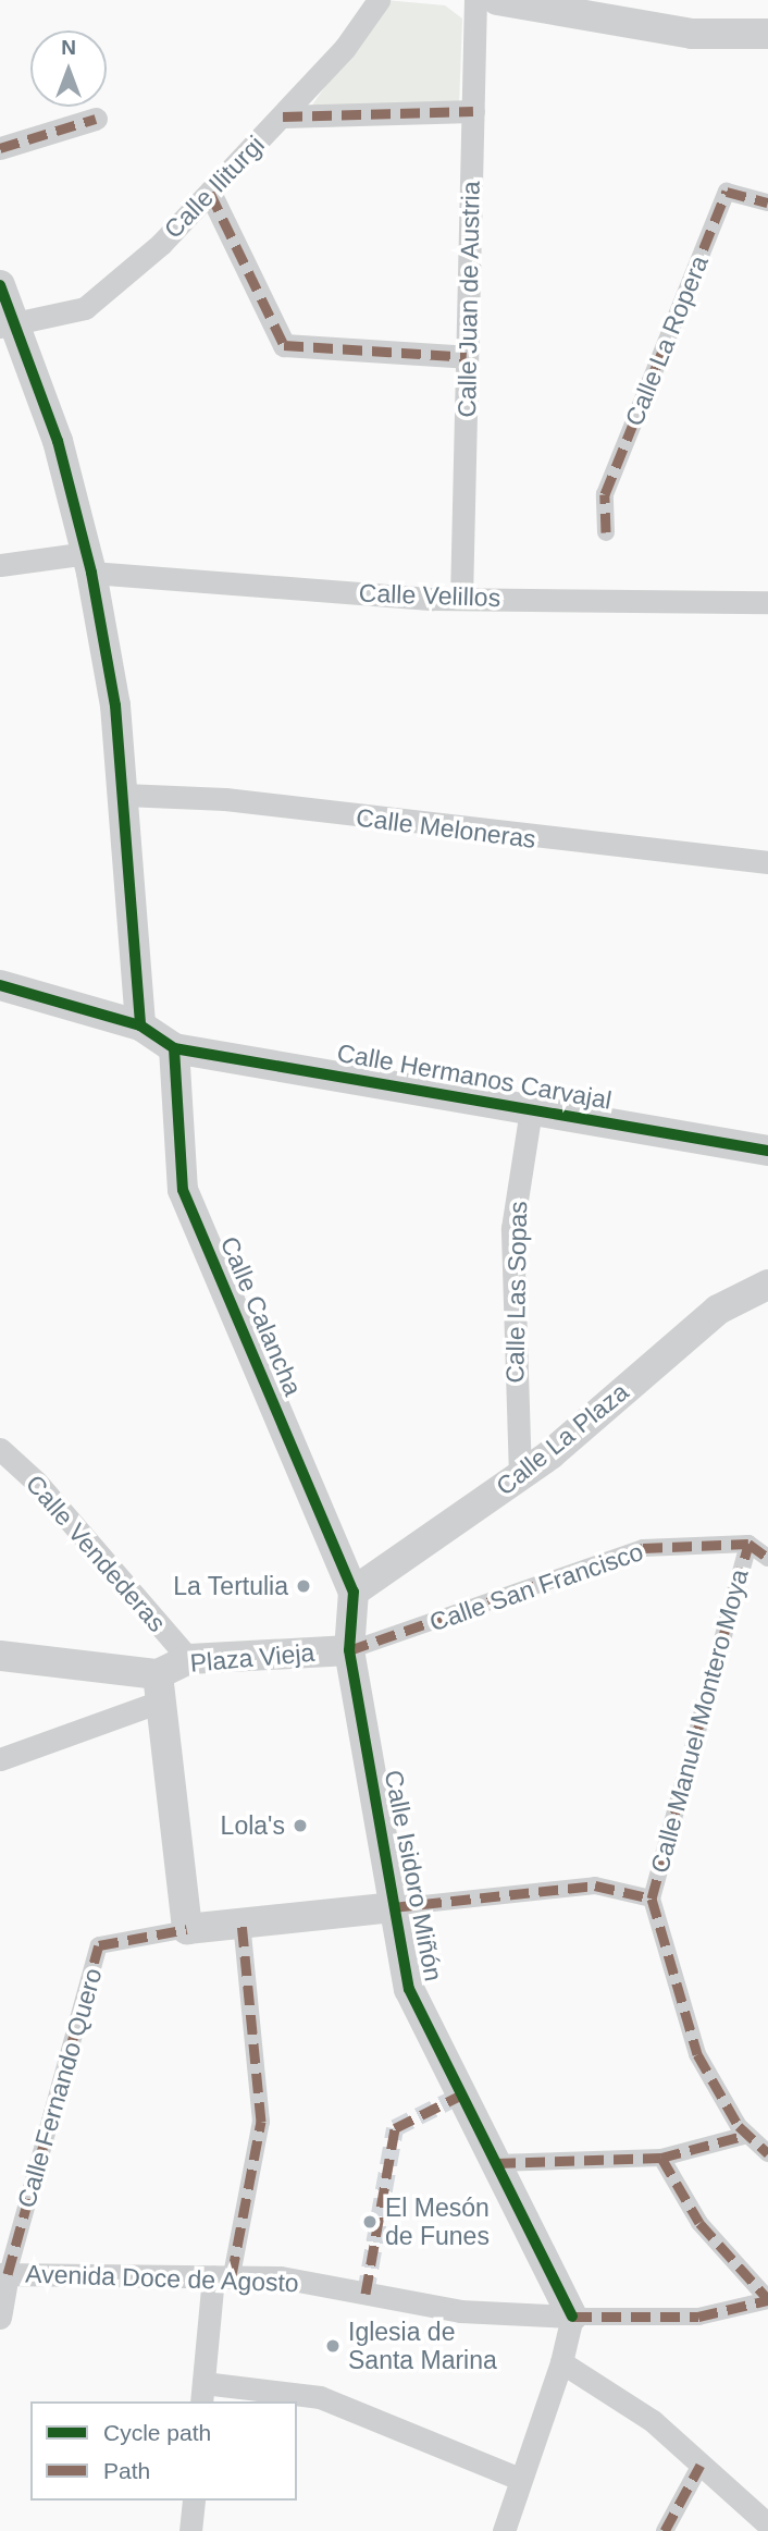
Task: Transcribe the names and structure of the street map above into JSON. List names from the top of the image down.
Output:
{
  "streets": {
    "street": [
      "Calle Iliturgi",
      "Calle Juan de Austria",
      "Calle La Ropera",
      "Calle Velillos",
      "Calle Meloneras",
      "Calle Hermanos Carvajal",
      "Calle Las Sopas",
      "Calle Calancha",
      "Calle La Plaza",
      "Calle Vendederas",
      "Calle San Francisco",
      "Plaza Vieja",
      "Calle Manuel Montero Moya",
      "Calle Isidoro Miñón",
      "Calle Fernando Quero",
      "Avenida Doce de Agosto"
    ]
  },
  "crossings": [
    ["Calle Juan de Austria", "Calle Velillos"],
    ["Calle Hermanos Carvajal", "Calle Las Sopas"],
    ["Calle Hermanos Carvajal", "Calle Calancha"],
    ["Calle Las Sopas", "Calle La Plaza"],
    ["Calle Calancha", "Calle La Plaza"],
    ["Calle Calancha", "Calle Isidoro Miñón"],
    ["Calle La Plaza", "Calle Isidoro Miñón"],
    ["Calle Vendederas", "Plaza Vieja"],
    ["Calle San Francisco", "Plaza Vieja"],
    ["Calle San Francisco", "Calle Manuel Montero Moya"],
    ["Calle San Francisco", "Calle Isidoro Miñón"],
    ["Plaza Vieja", "Calle Isidoro Miñón"],
    ["Calle Isidoro Miñón", "Avenida Doce de Agosto"],
    ["Calle Fernando Quero", "Avenida Doce de Agosto"]
  ],
  "places": [
    "La Tertulia",
    "Lola's",
    "El Mesón de Funes",
    "Iglesia de Santa Marina"
  ],
  "legend": ["Cycle path", "Path"],
  "north": "top"
}
